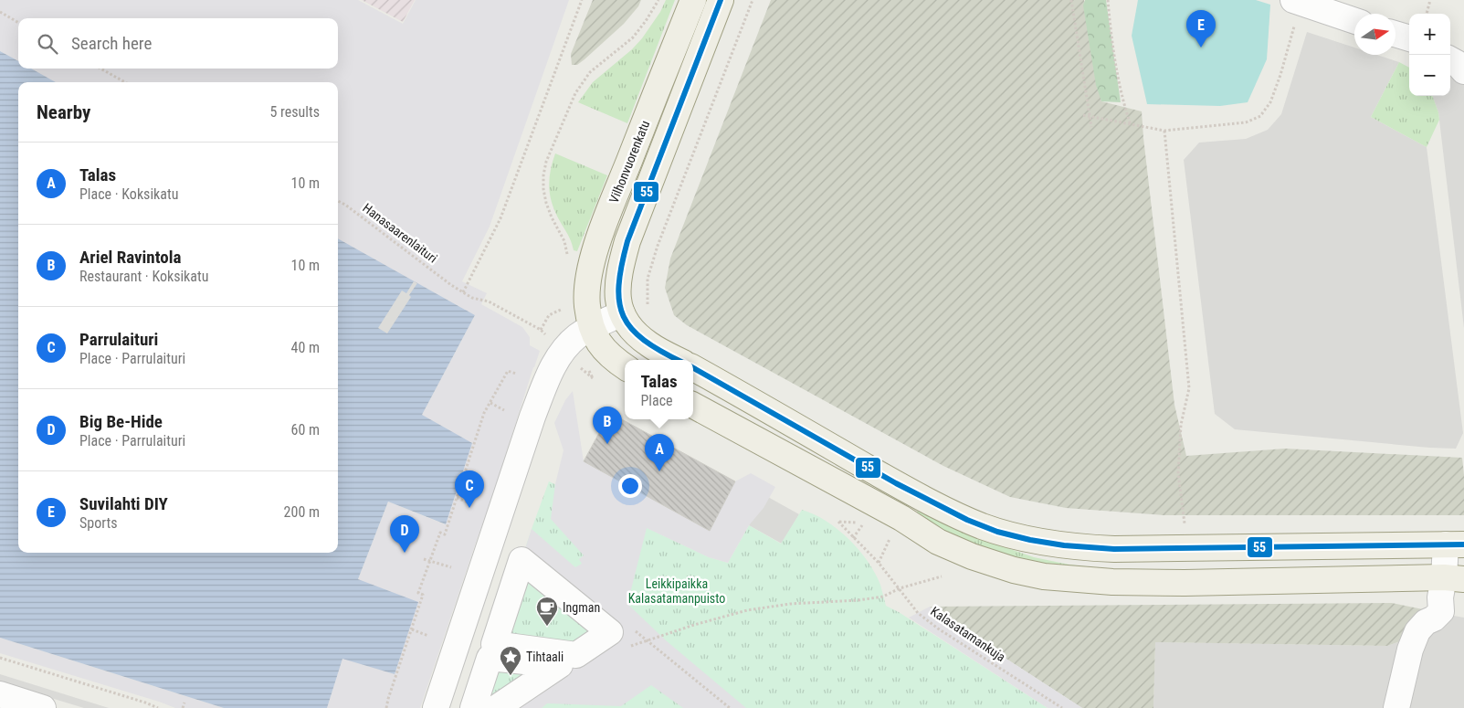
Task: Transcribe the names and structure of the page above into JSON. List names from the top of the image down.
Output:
{
  "streets": {
    "main road": ["Vilhonvuorenkatu"],
    "path": ["Hanasaarenlaituri", "Kalasatamankuja"]
  },
  "parks": ["Leikkipaikka Kalasatamanpuisto"],
  "places": {
    "cafe": ["Ingman"],
    "place": ["Tihtaali"]
  },
  "lines": ["transit line 55"],
  "north": "right",
  "page": {
    "pins": [
      "E",
      "B",
      "A",
      "C",
      "D"
    ],
    "map_buttons": ["+", "−"],
    "search": "Search here",
    "heading": ["Nearby", "5 results"],
    "list": [
      {
        "mark": "A",
        "name": "Talas",
        "note": "Place · Koksikatu",
        "value": "10 m"
      },
      {
        "mark": "B",
        "name": "Ariel Ravintola",
        "note": "Restaurant · Koksikatu",
        "value": "10 m"
      },
      {
        "mark": "C",
        "name": "Parrulaituri",
        "note": "Place · Parrulaituri",
        "value": "40 m"
      },
      {
        "mark": "D",
        "name": "Big Be-Hide",
        "note": "Place · Parrulaituri",
        "value": "60 m"
      },
      {
        "mark": "E",
        "name": "Suvilahti DIY",
        "note": "Sports",
        "value": "200 m"
      }
    ],
    "popup": ["Talas", "Place"]
  }
}
